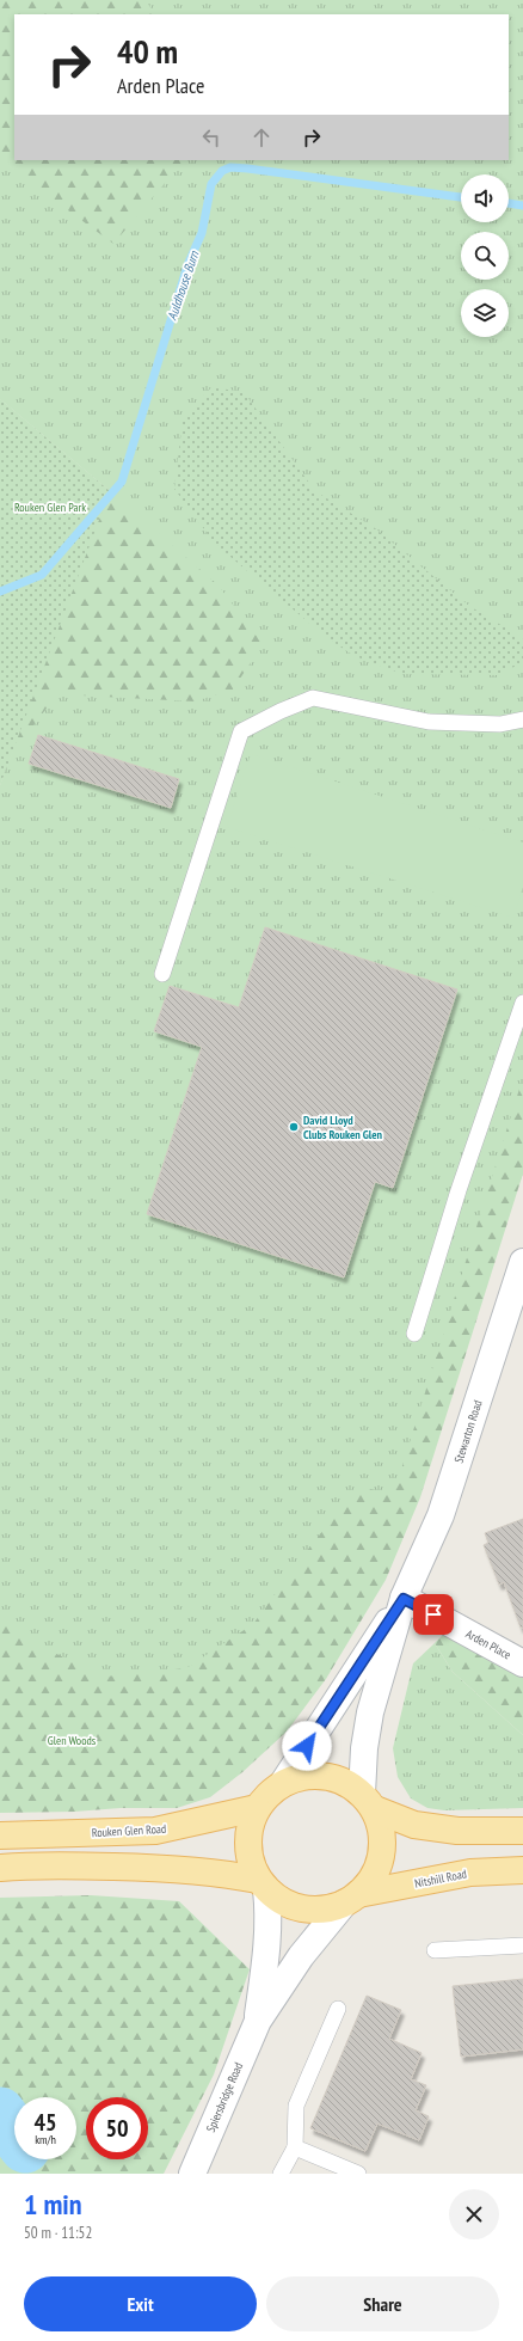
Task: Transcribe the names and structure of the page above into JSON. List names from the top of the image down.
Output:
{
  "streets": {
    "main road": [
      "Stewarton Road",
      "Arden Place",
      "Rouken Glen Road",
      "Nitshill Road",
      "Spiersbridge Road"
    ]
  },
  "crossings": [
    ["Stewarton Road", "Arden Place"],
    ["Stewarton Road", "Rouken Glen Road"],
    ["Stewarton Road", "Nitshill Road"],
    ["Stewarton Road", "Spiersbridge Road"],
    ["Rouken Glen Road", "Nitshill Road"],
    ["Rouken Glen Road", "Spiersbridge Road"],
    ["Nitshill Road", "Spiersbridge Road"]
  ],
  "water": ["Auldhouse Burn"],
  "parks": ["Rouken Glen Park", "Glen Woods"],
  "places": ["David Lloyd Clubs Rouken Glen"],
  "page": {
    "turn": ["40 m", "Arden Place"],
    "speed": "45 km/h",
    "limit": "50",
    "heading": ["1 min", "50 m · 11:52"],
    "buttons": ["Exit", "Share"]
  }
}
